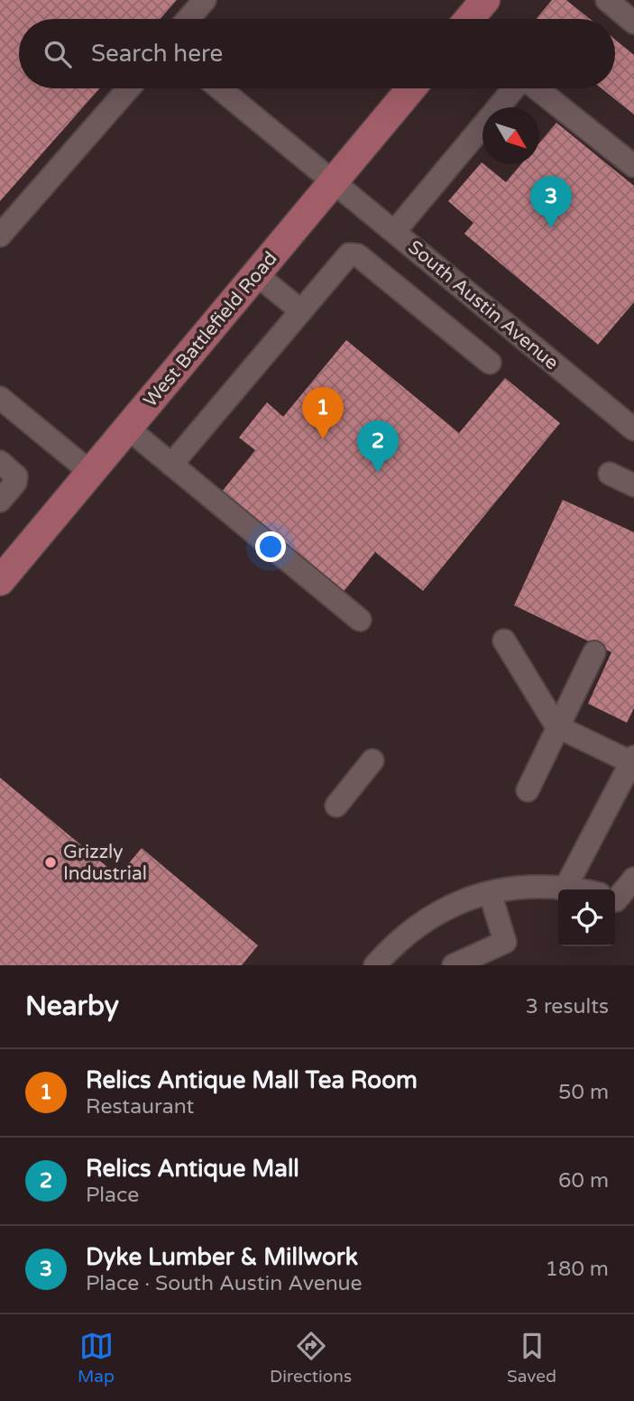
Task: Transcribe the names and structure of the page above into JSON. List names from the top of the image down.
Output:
{
  "streets": {
    "main road": ["West Battlefield Road"],
    "street": ["South Austin Avenue"]
  },
  "crossings": [
    ["South Austin Avenue", "West Battlefield Road"]
  ],
  "places": ["Grizzly Industrial"],
  "north": "bottom right",
  "page": {
    "search": "Search here",
    "pins": ["3", "1", "2"],
    "heading": ["Nearby", "3 results"],
    "list": [
      {
        "mark": "1",
        "name": "Relics Antique Mall Tea Room",
        "note": "Restaurant",
        "value": "50 m"
      },
      {
        "mark": "2",
        "name": "Relics Antique Mall",
        "note": "Place",
        "value": "60 m"
      },
      {
        "mark": "3",
        "name": "Dyke Lumber & Millwork",
        "note": "Place · South Austin Avenue",
        "value": "180 m"
      }
    ],
    "nav": ["Map", "Directions", "Saved"]
  }
}
